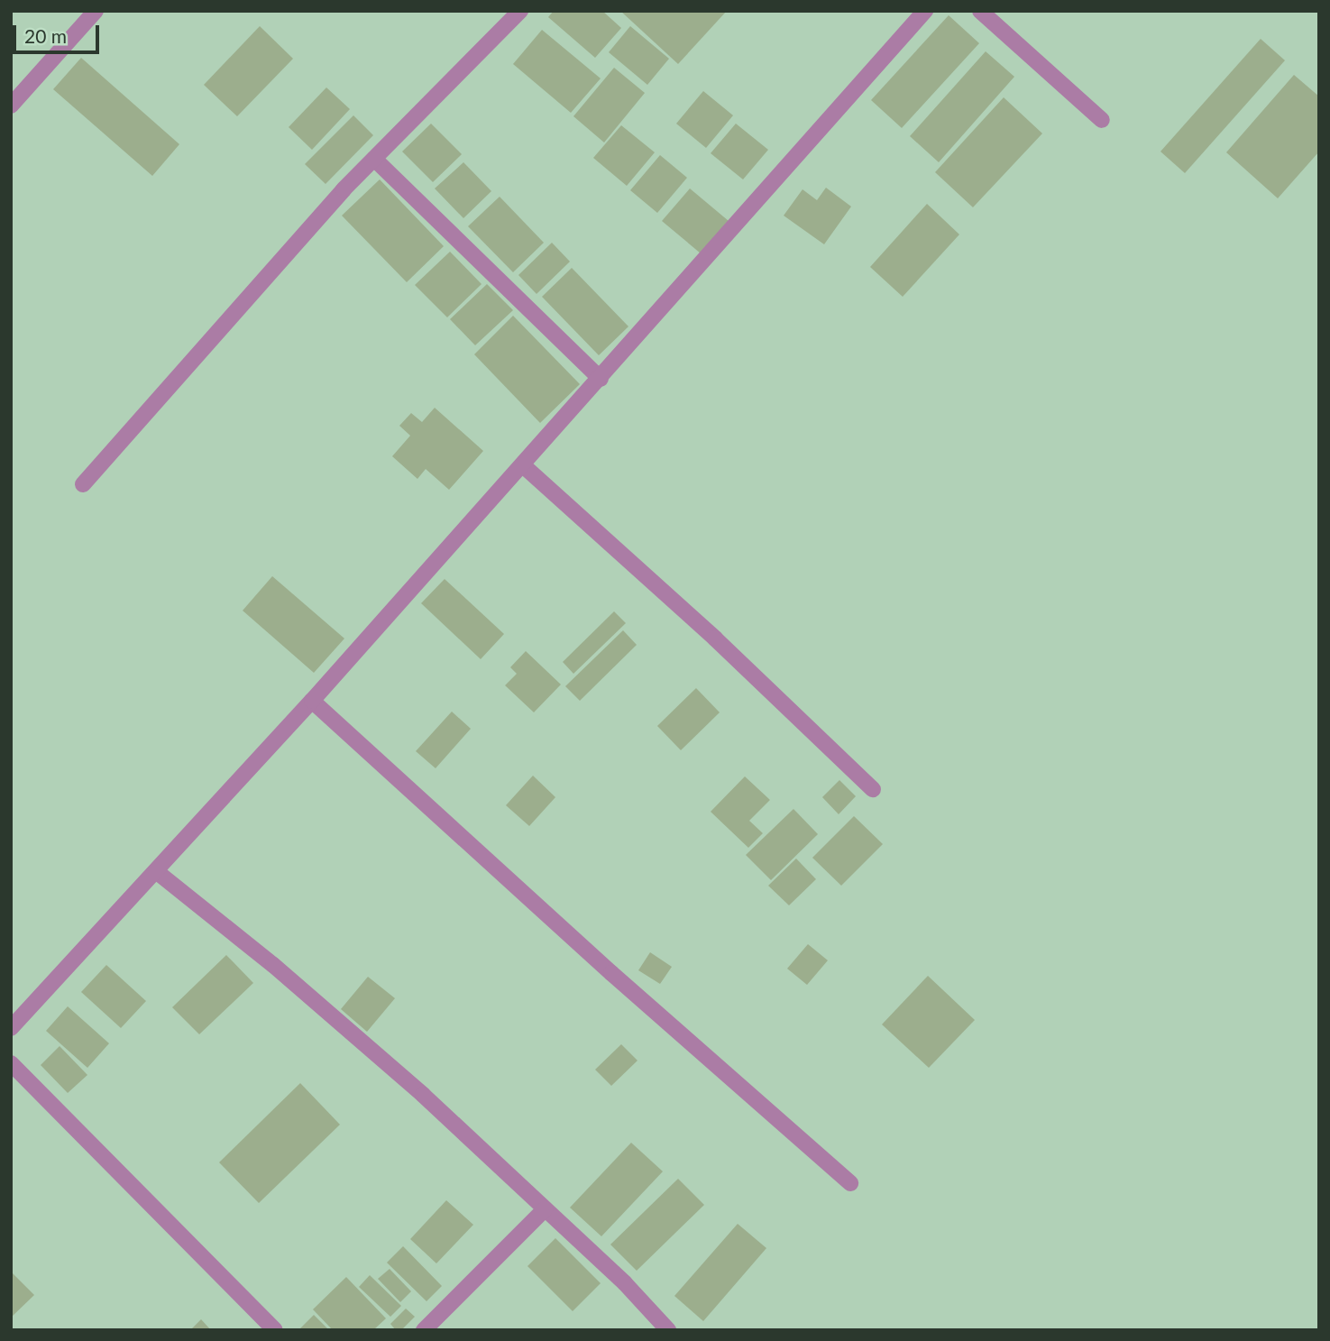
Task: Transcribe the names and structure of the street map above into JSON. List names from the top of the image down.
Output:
{
  "scale_bar": "20 m"
}
